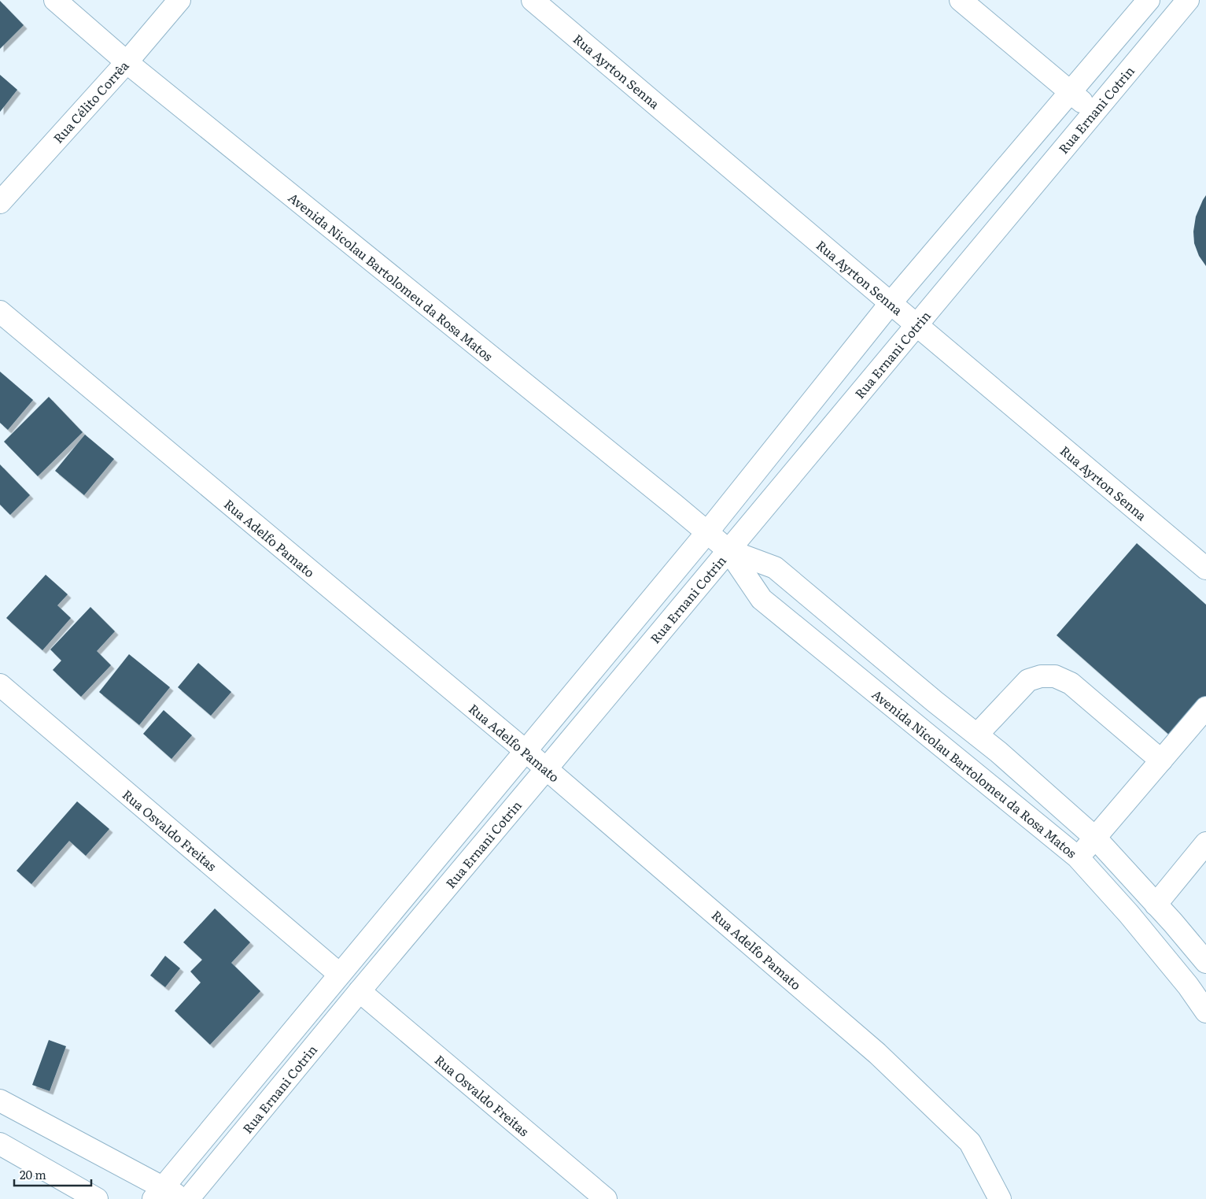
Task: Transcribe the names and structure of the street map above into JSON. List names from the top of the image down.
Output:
{
  "streets": {
    "street": [
      "Rua Ayrton Senna",
      "Rua Célito Corrêa",
      "Rua Ernani Cotrin",
      "Avenida Nicolau Bartolomeu da Rosa Matos",
      "Rua Adelfo Pamato",
      "Rua Osvaldo Freitas"
    ]
  },
  "crossings": [
    ["Rua Ayrton Senna", "Rua Ernani Cotrin"],
    ["Rua Célito Corrêa", "Avenida Nicolau Bartolomeu da Rosa Matos"],
    ["Rua Ernani Cotrin", "Avenida Nicolau Bartolomeu da Rosa Matos"],
    ["Rua Ernani Cotrin", "Rua Adelfo Pamato"],
    ["Rua Ernani Cotrin", "Rua Osvaldo Freitas"]
  ],
  "scale_bar": "20 m"
}
